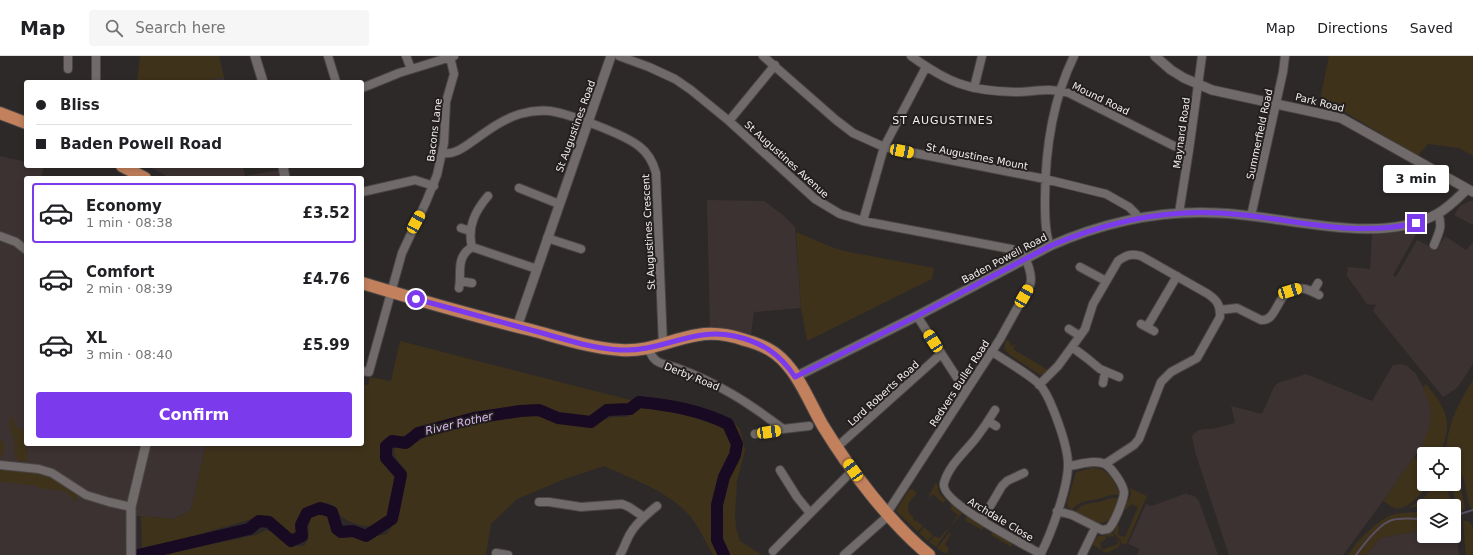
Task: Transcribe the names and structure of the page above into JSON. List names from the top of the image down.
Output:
{
  "streets": {
    "street": [
      "Mound Road",
      "Park Road",
      "St Augustines Road",
      "Bacons Lane",
      "Maynard Road",
      "Summerfield Road",
      "St Augustines Mount",
      "St Augustines Avenue",
      "St Augustines Crescent",
      "Baden Powell Road",
      "Derby Road",
      "Redvers Buller Road",
      "Lord Roberts Road",
      "Archdale Close"
    ]
  },
  "crossings": [
    ["Mound Road", "Maynard Road"],
    ["Park Road", "Maynard Road"],
    ["Park Road", "Summerfield Road"],
    ["Park Road", "Baden Powell Road"],
    ["St Augustines Road", "St Augustines Crescent"],
    ["Bacons Lane", "St Augustines Crescent"],
    ["Maynard Road", "Baden Powell Road"],
    ["Summerfield Road", "Baden Powell Road"],
    ["St Augustines Mount", "Baden Powell Road"],
    ["St Augustines Avenue", "Baden Powell Road"],
    ["St Augustines Avenue", "Redvers Buller Road"],
    ["Baden Powell Road", "Redvers Buller Road"]
  ],
  "districts": ["ST AUGUSTINES"],
  "water": ["River Rother"],
  "page": {
    "header": "Map",
    "search": "Search here",
    "nav": ["Map", "Directions", "Saved"],
    "banner": ["Bliss", "Baden Powell Road"],
    "bubble": "3 min",
    "list": [
      {
        "name": "Economy",
        "note": "1 min · 08:38",
        "value": "£3.52"
      },
      {
        "name": "Comfort",
        "note": "2 min · 08:39",
        "value": "£4.76"
      },
      {
        "name": "XL",
        "note": "3 min · 08:40",
        "value": "£5.99"
      }
    ],
    "buttons": "Confirm"
  }
}
